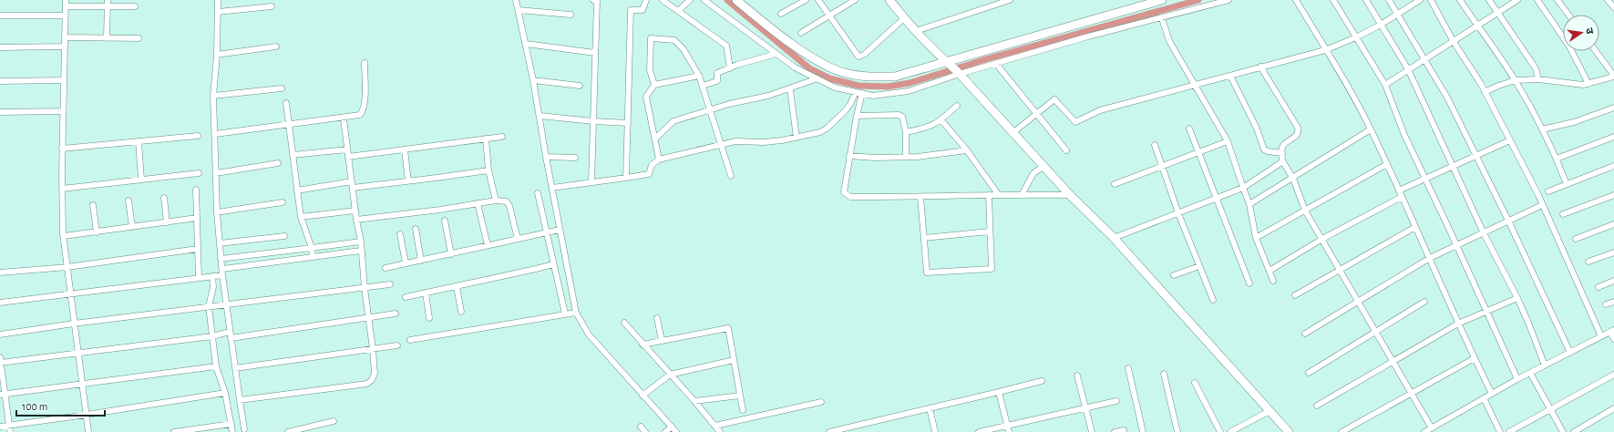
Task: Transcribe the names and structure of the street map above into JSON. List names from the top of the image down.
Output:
{
  "scale_bar": "100 m",
  "north": "right"
}
